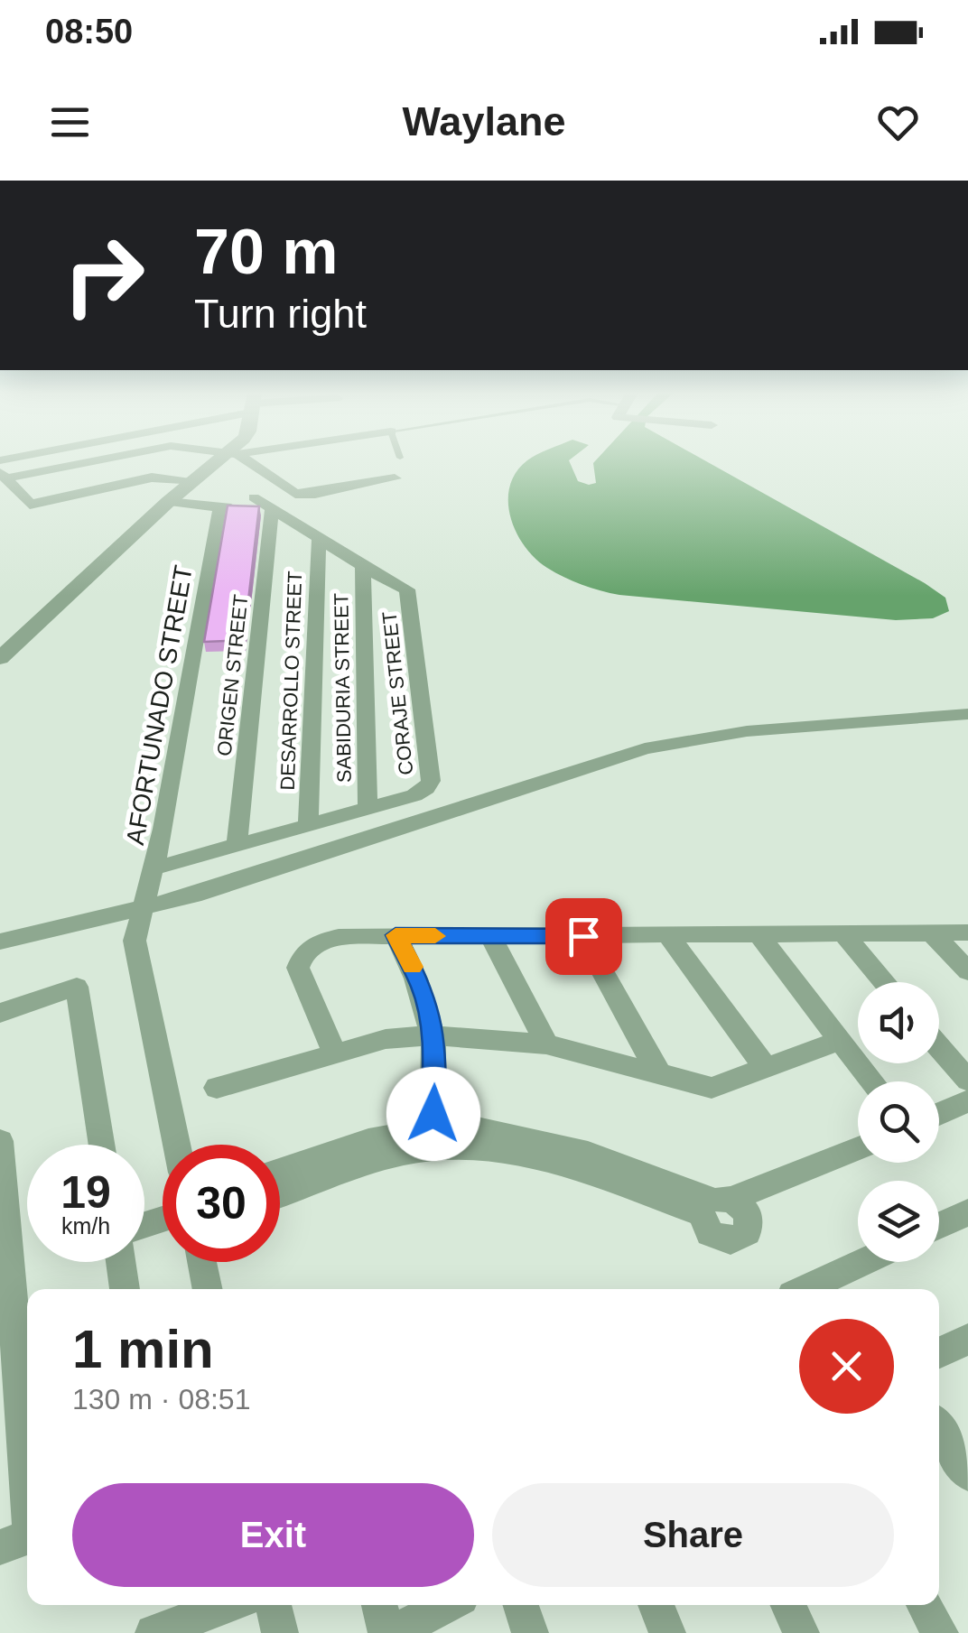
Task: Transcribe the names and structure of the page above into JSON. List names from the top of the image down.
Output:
{
  "streets": {
    "street": [
      "ORIGEN STREET",
      "DESARROLLO STREET",
      "SABIDURIA STREET",
      "CORAJE STREET",
      "AFORTUNADO STREET"
    ]
  },
  "crossings": [
    ["SABIDURIA STREET", "CORAJE STREET"]
  ],
  "page": {
    "status": "08:50",
    "header": "Waylane",
    "turn": ["70 m", "Turn right"],
    "speed": "19 km/h",
    "limit": "30",
    "heading": ["1 min", "130 m · 08:51"],
    "buttons": ["Exit", "Share"]
  }
}
